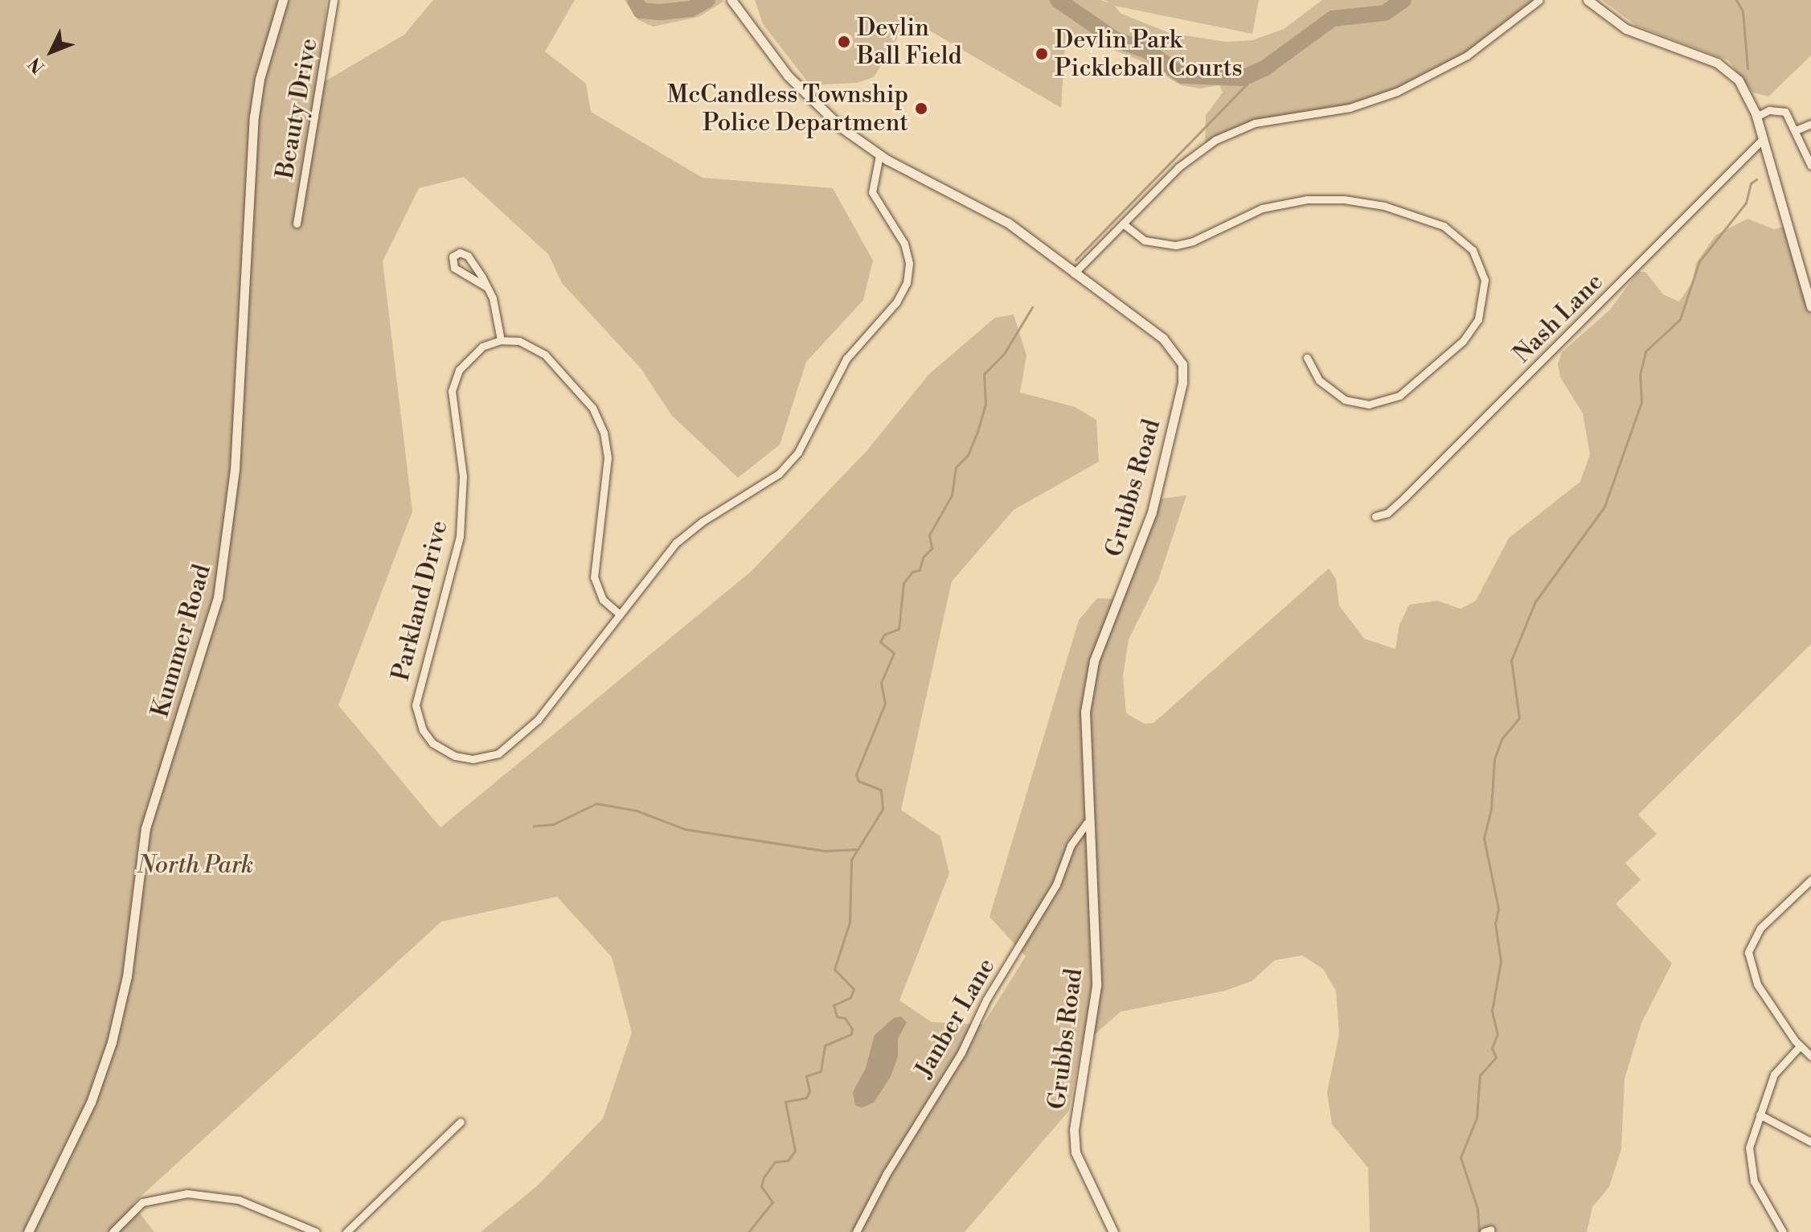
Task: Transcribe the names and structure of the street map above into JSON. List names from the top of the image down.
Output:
{
  "streets": {
    "street": [
      "Beauty Drive",
      "Nash Lane",
      "Grubbs Road",
      "Parkland Drive",
      "Kummer Road",
      "Janber Lane"
    ]
  },
  "crossings": [
    ["Grubbs Road", "Parkland Drive"],
    ["Grubbs Road", "Janber Lane"]
  ],
  "parks": ["North Park"],
  "places": ["Devlin Ball Field", "Devlin Park Pickleball Courts", "McCandless Township Police Department"],
  "north": "bottom left"
}
